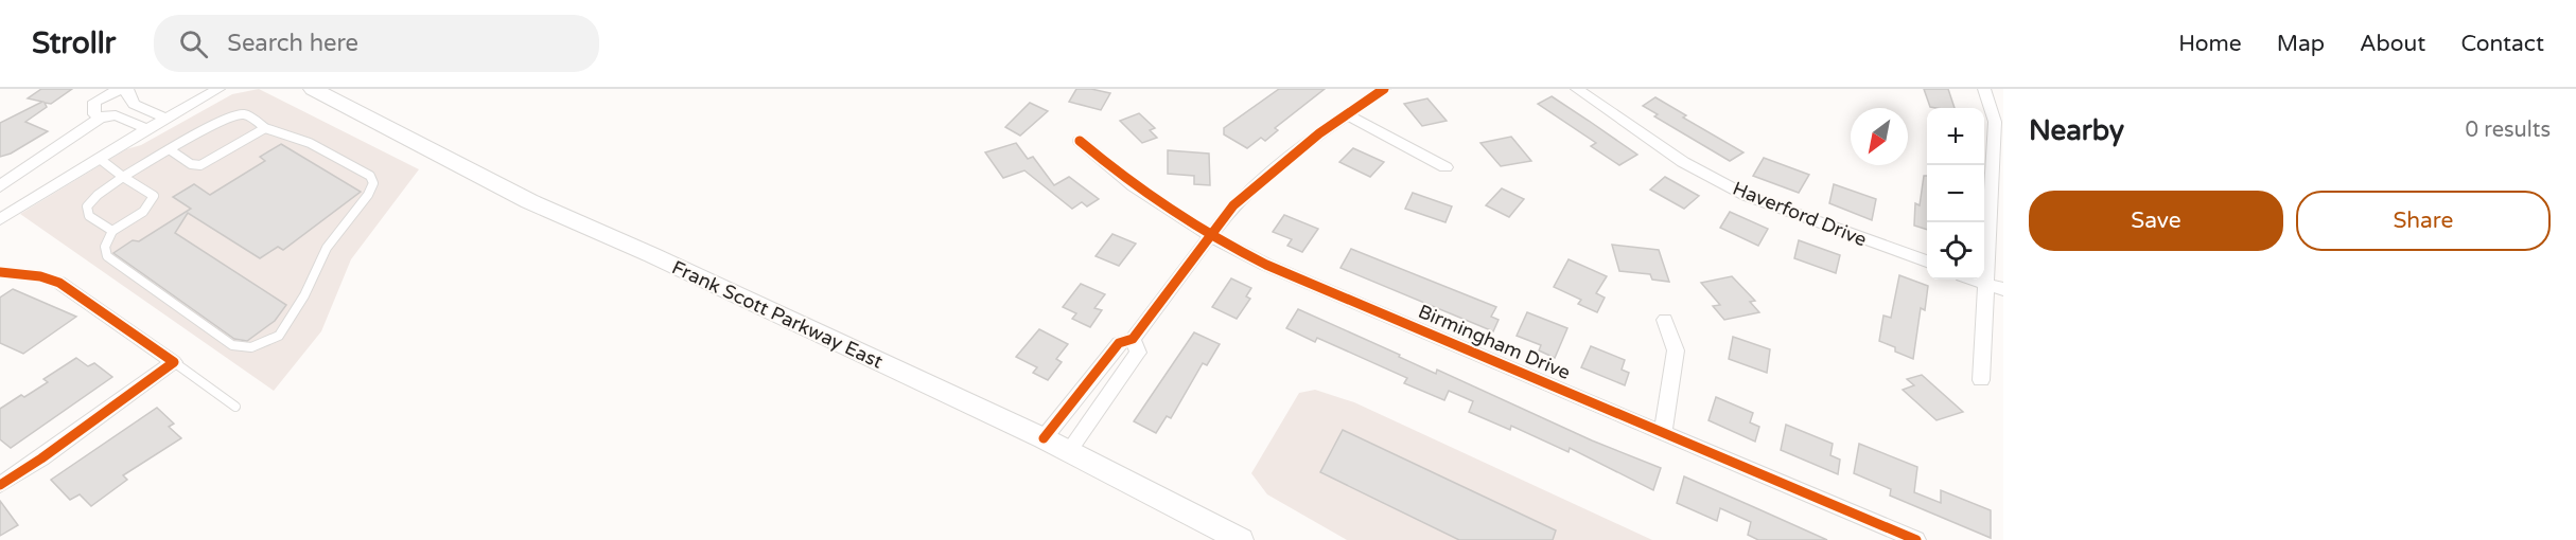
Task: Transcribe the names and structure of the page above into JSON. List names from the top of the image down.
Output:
{
  "streets": {
    "main road": ["Frank Scott Parkway East"],
    "street": ["Haverford Drive", "Birmingham Drive"]
  },
  "north": "bottom left",
  "page": {
    "header": "Strollr",
    "search": "Search here",
    "nav": [
      "Home",
      "Map",
      "About",
      "Contact"
    ],
    "heading": ["Nearby", "0 results"],
    "map_buttons": ["+", "−"],
    "buttons": ["Save", "Share"]
  }
}
